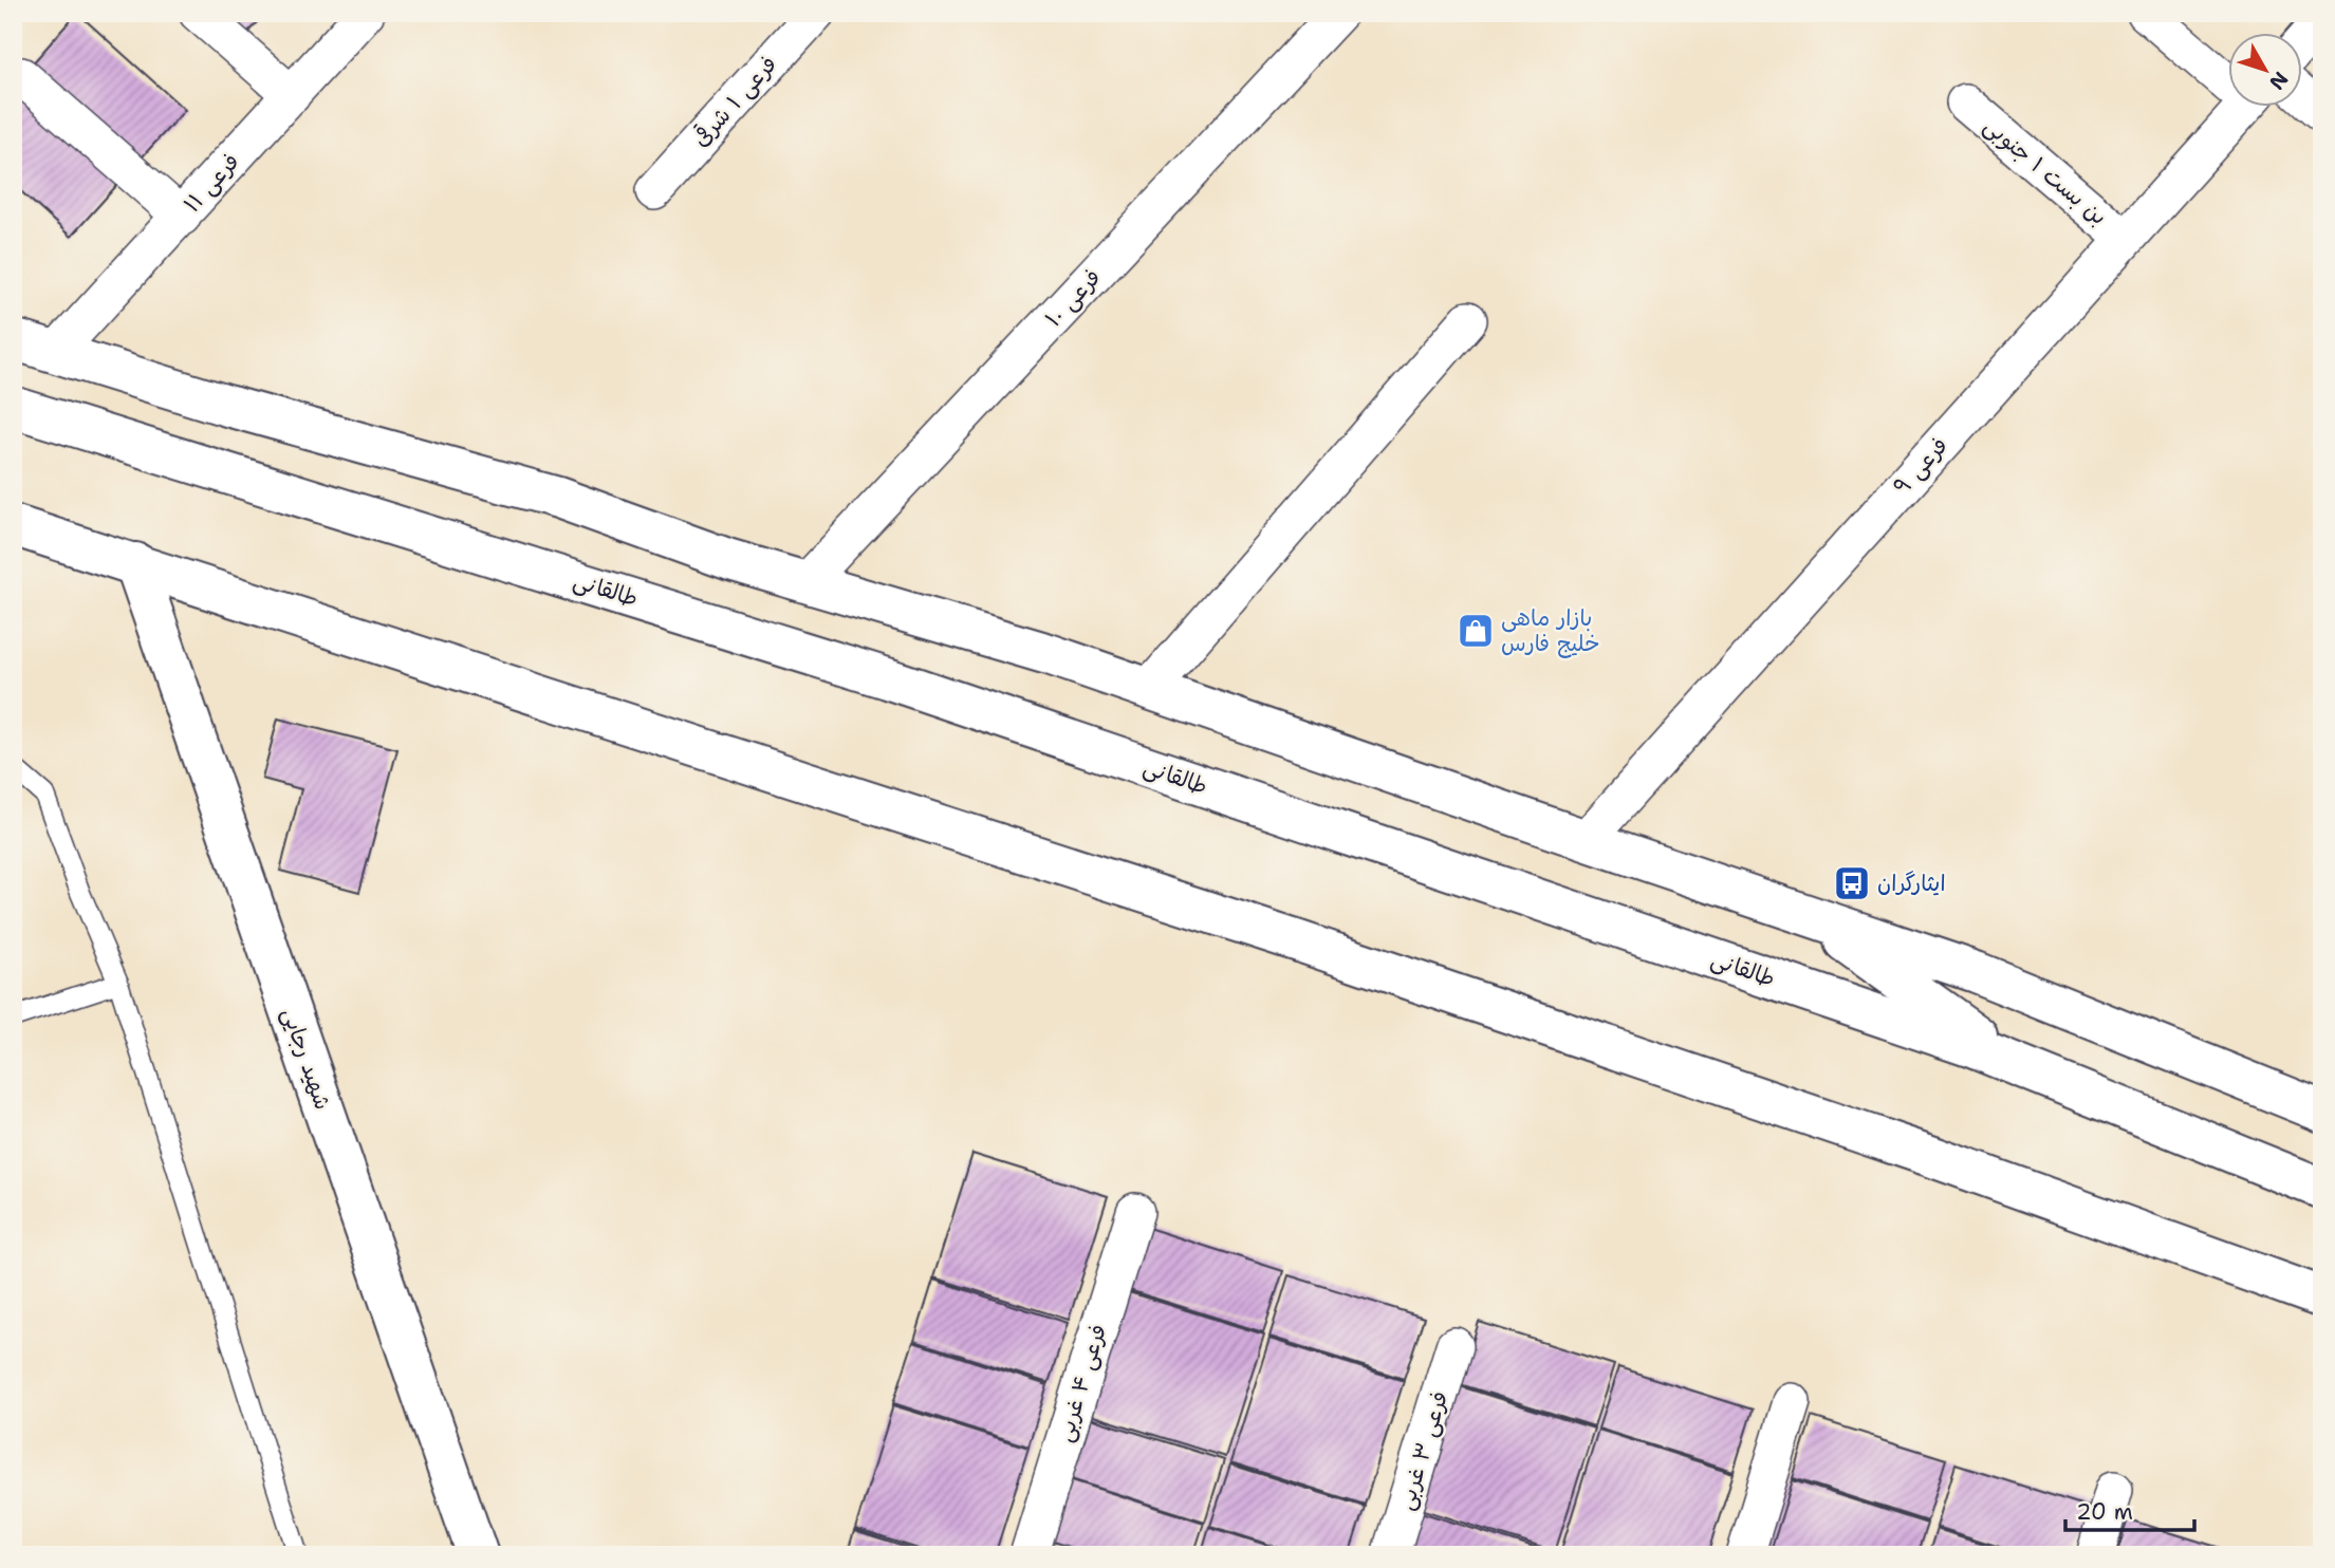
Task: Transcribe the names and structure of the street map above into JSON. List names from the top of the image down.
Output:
{
  "streets": {
    "main road": ["طالقانی", "شهید رجایی"],
    "street": [
      "فرعی ۱ شرقی",
      "بن بست ۱ جنوبی",
      "فرعی ۱۱",
      "فرعی ۱۰",
      "فرعی ۹",
      "فرعی ۴ غربی",
      "فرعی ۳ غربی"
    ]
  },
  "crossings": [
    ["بن بست ۱ جنوبی", "فرعی ۹"]
  ],
  "places": {
    "shop": ["بازار ماهی خلیج فارس"],
    "bus stop": ["ایثارگران"]
  },
  "scale_bar": "20 m",
  "north": "bottom right"
}
